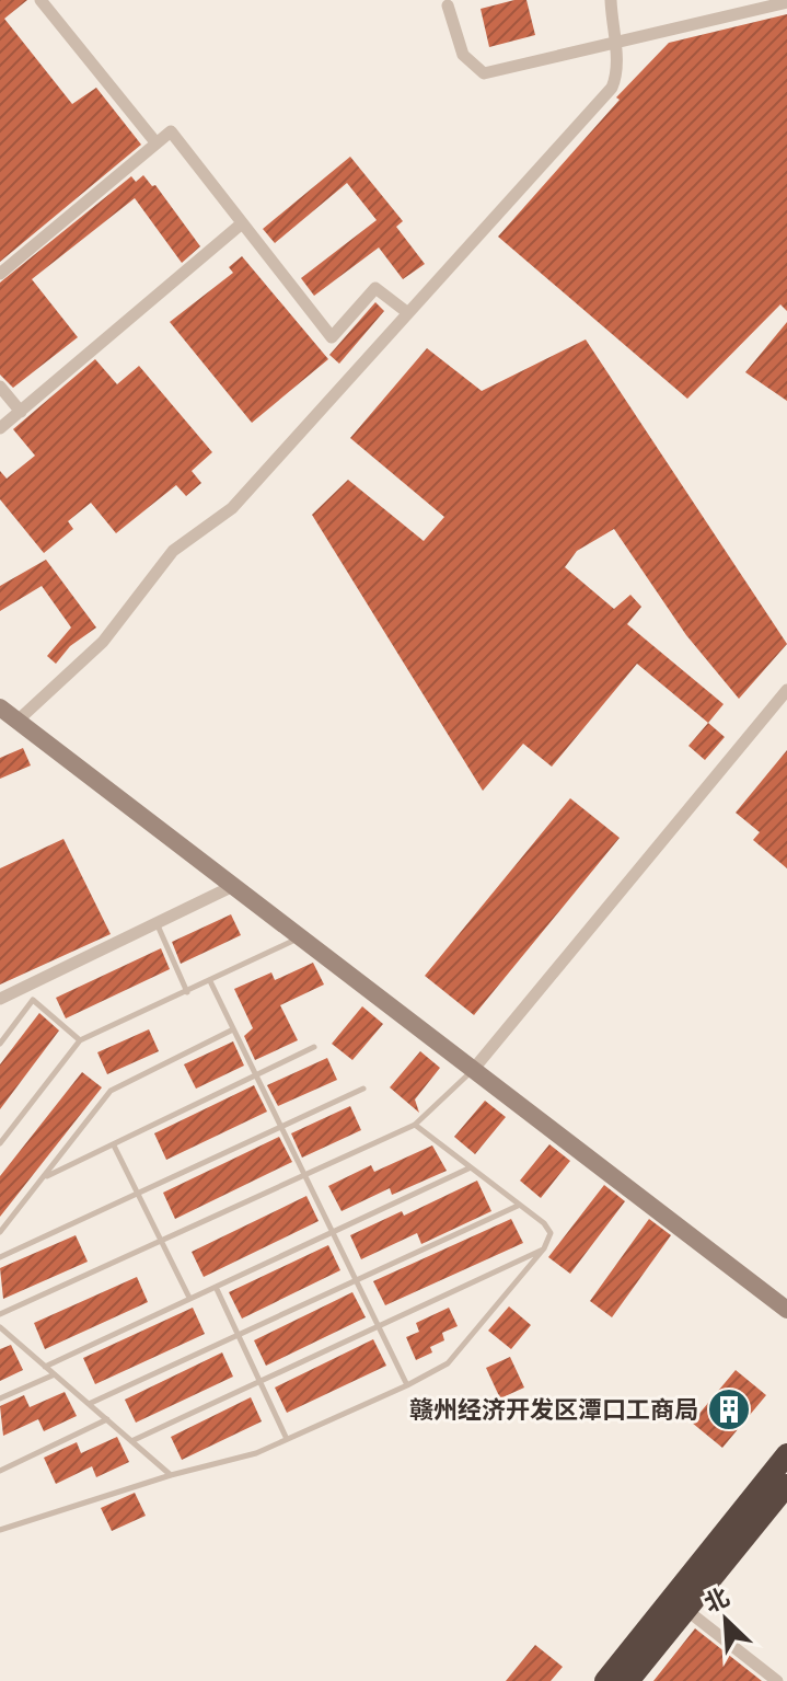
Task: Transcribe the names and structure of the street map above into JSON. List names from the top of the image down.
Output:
{
  "places": {
    "building": ["赣州经济开发区潭口工商局"]
  },
  "north": "top left"
}
